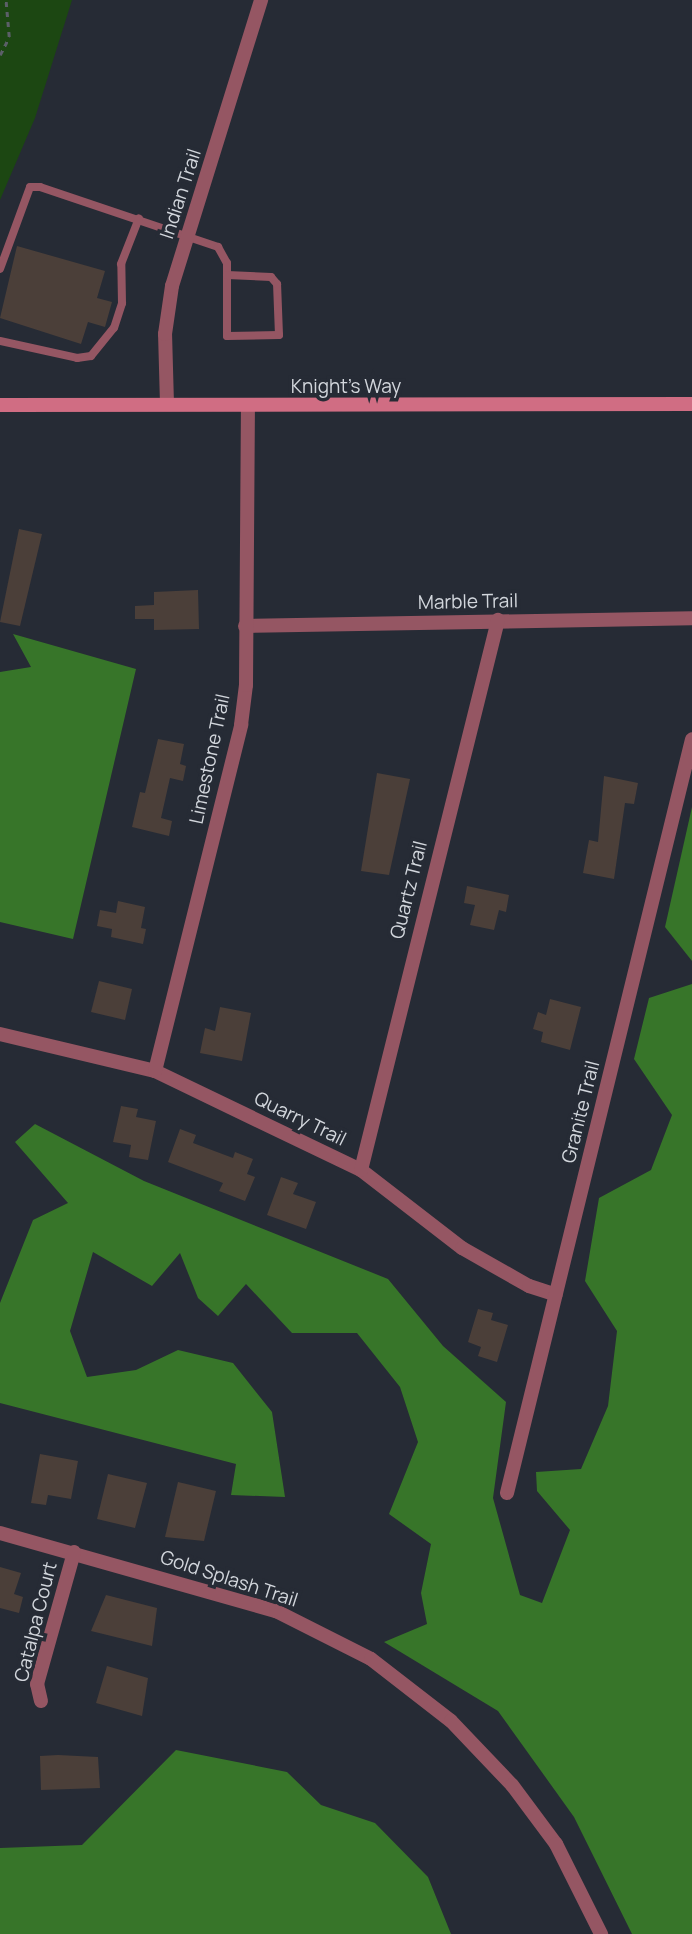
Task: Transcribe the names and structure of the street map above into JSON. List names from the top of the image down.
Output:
{
  "streets": {
    "main road": ["Knight's Way"],
    "street": [
      "Indian Trail",
      "Marble Trail",
      "Limestone Trail",
      "Quartz Trail",
      "Granite Trail",
      "Quarry Trail",
      "Gold Splash Trail",
      "Catalpa Court"
    ]
  },
  "crossings": [
    ["Indian Trail", "Knight's Way"],
    ["Knight's Way", "Limestone Trail"],
    ["Marble Trail", "Limestone Trail"],
    ["Marble Trail", "Quartz Trail"],
    ["Limestone Trail", "Quarry Trail"],
    ["Quartz Trail", "Quarry Trail"],
    ["Granite Trail", "Quarry Trail"],
    ["Gold Splash Trail", "Catalpa Court"]
  ]
}
